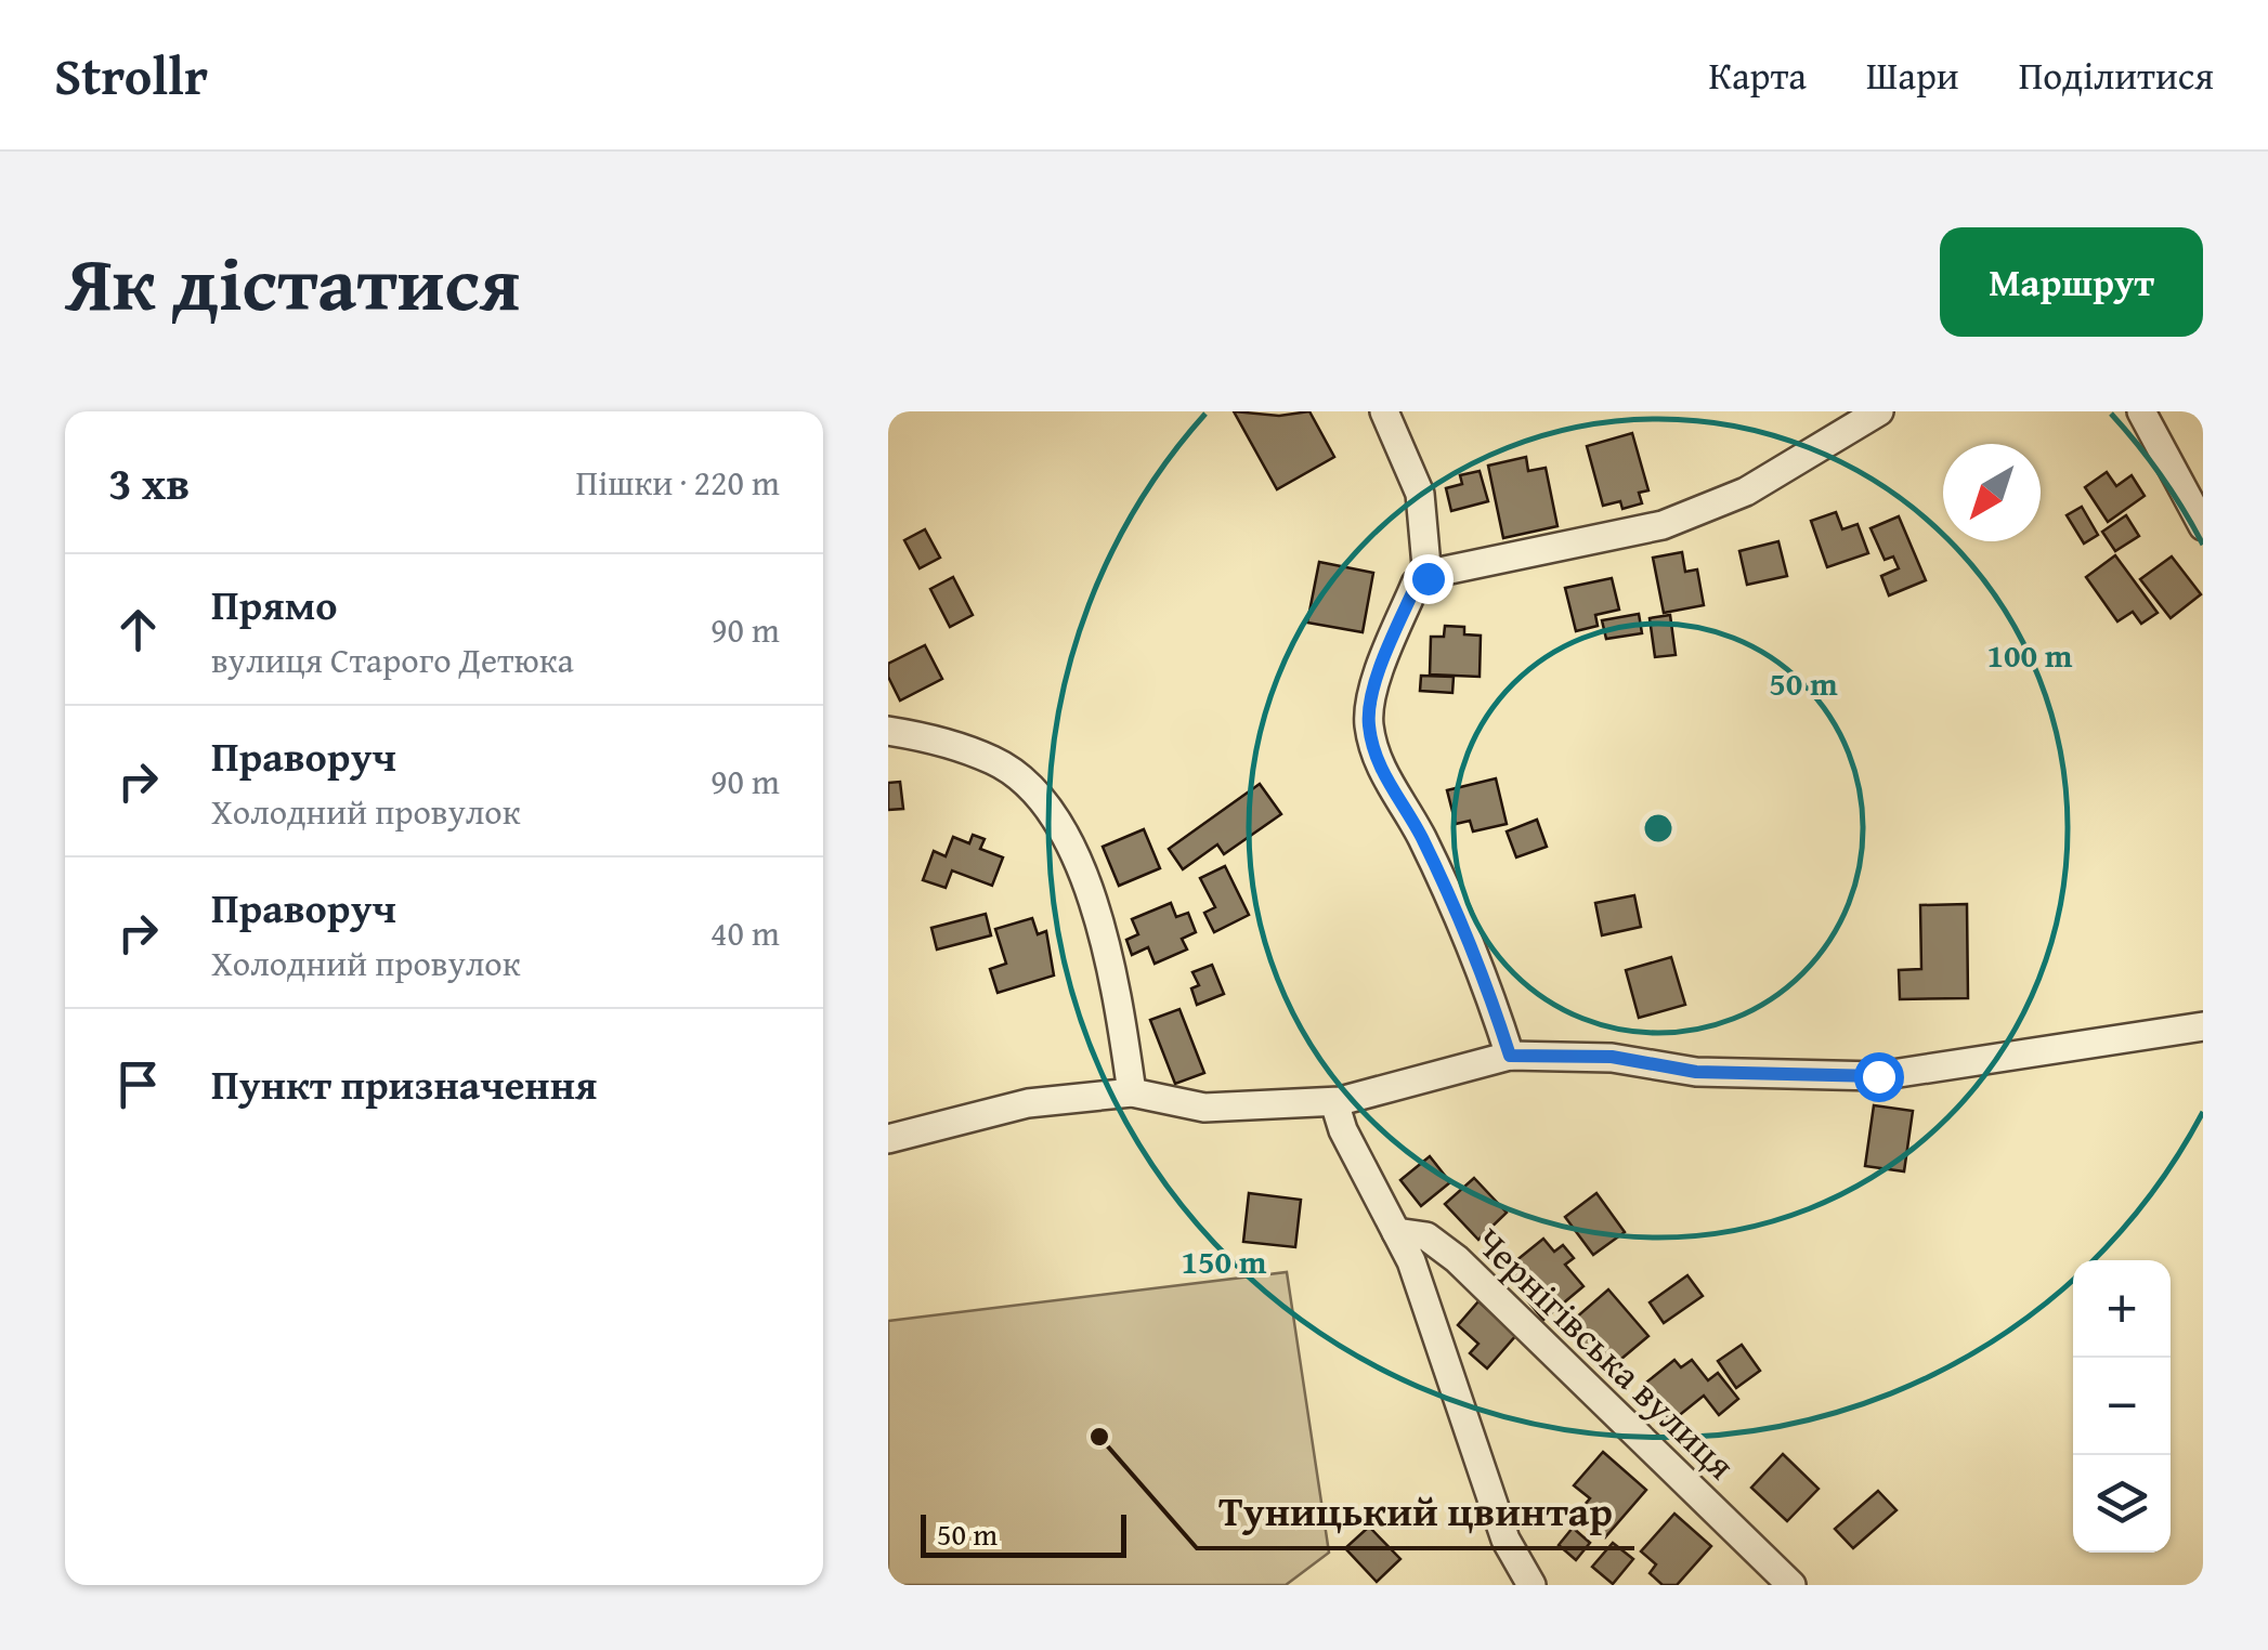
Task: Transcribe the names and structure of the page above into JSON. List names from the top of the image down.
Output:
{
  "streets": {
    "street": ["Чернігівська вулиця"]
  },
  "places": ["Туницький цвинтар"],
  "scale_bar": "50 m",
  "north": "bottom left",
  "page": {
    "header": "Strollr",
    "nav": ["Карта", "Шари", "Поділитися"],
    "title": "Як дістатися",
    "buttons": "Маршрут",
    "heading": ["3 хв", "Пішки · 220 m"],
    "list": [
      ["Прямо", "вулиця Старого Детюка", "90 m"],
      ["Праворуч", "Холодний провулок", "90 m"],
      ["Праворуч", "Холодний провулок", "40 m"],
      "Пункт призначення"
    ],
    "map_buttons": ["+", "−"],
    "scale": "50 m"
  },
  "rings": ["100 m", "50 m", "150 m"]
}
